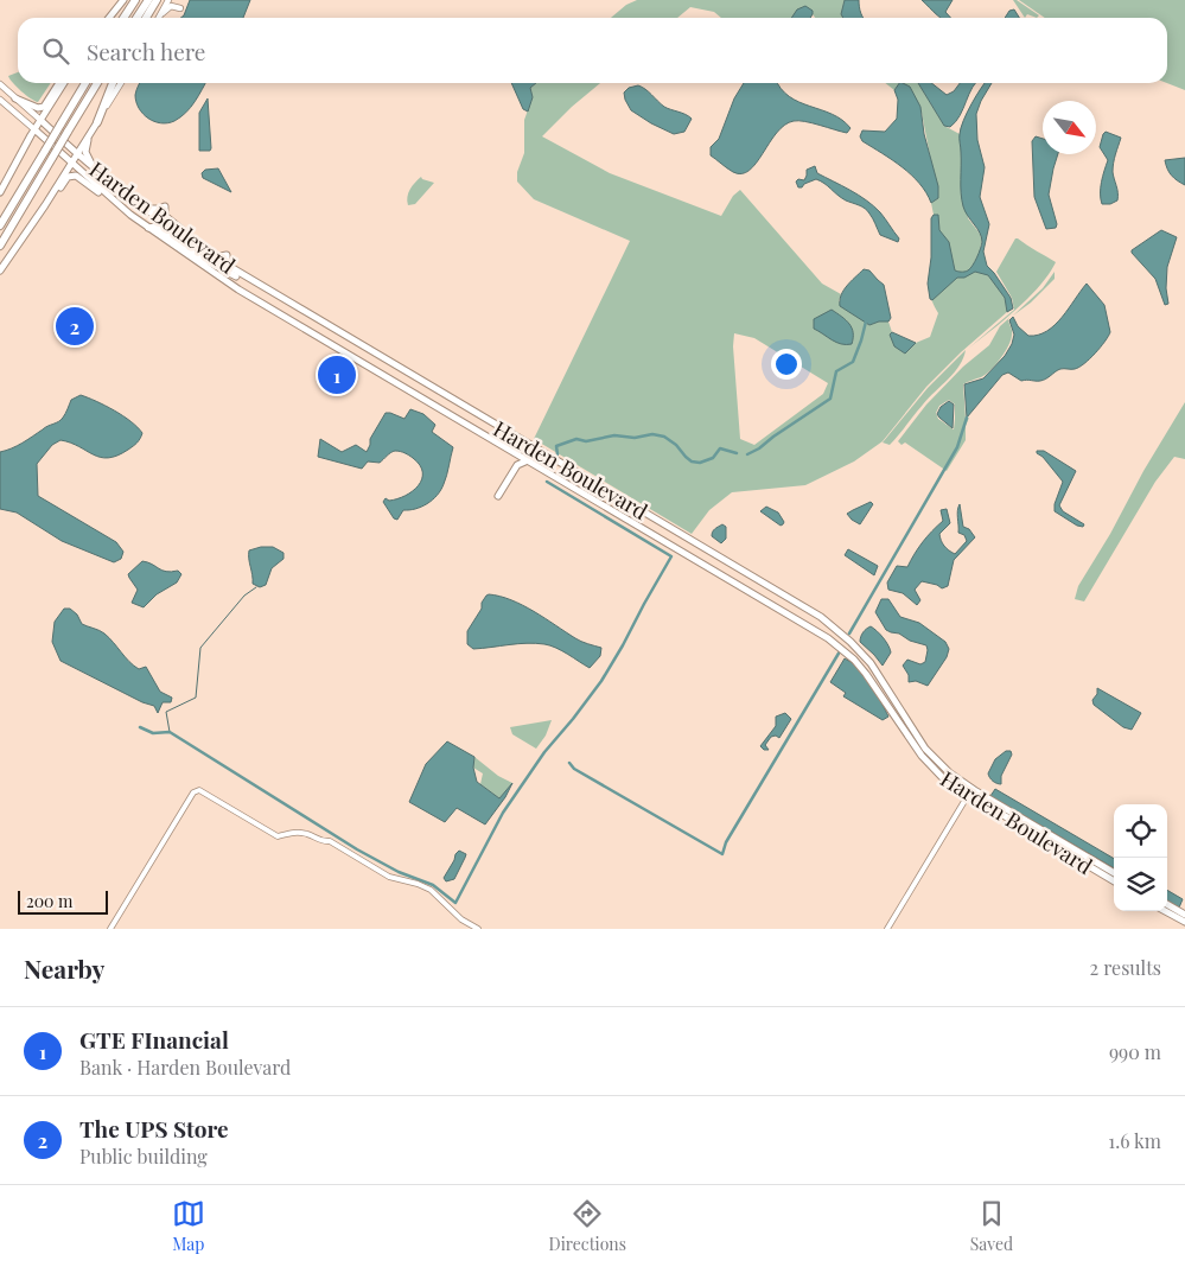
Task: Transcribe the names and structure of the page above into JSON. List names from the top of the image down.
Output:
{
  "streets": {
    "main road": ["Harden Boulevard"]
  },
  "scale_bar": "200 m",
  "north": "bottom right",
  "page": {
    "search": "Search here",
    "pins": ["2", "1"],
    "scale": "200 m",
    "heading": ["Nearby", "2 results"],
    "list": [
      {
        "mark": "1",
        "name": "GTE FInancial",
        "note": "Bank · Harden Boulevard",
        "value": "990 m"
      },
      {
        "mark": "2",
        "name": "The UPS Store",
        "note": "Public building",
        "value": "1.6 km"
      }
    ],
    "nav": ["Map", "Directions", "Saved"]
  }
}
